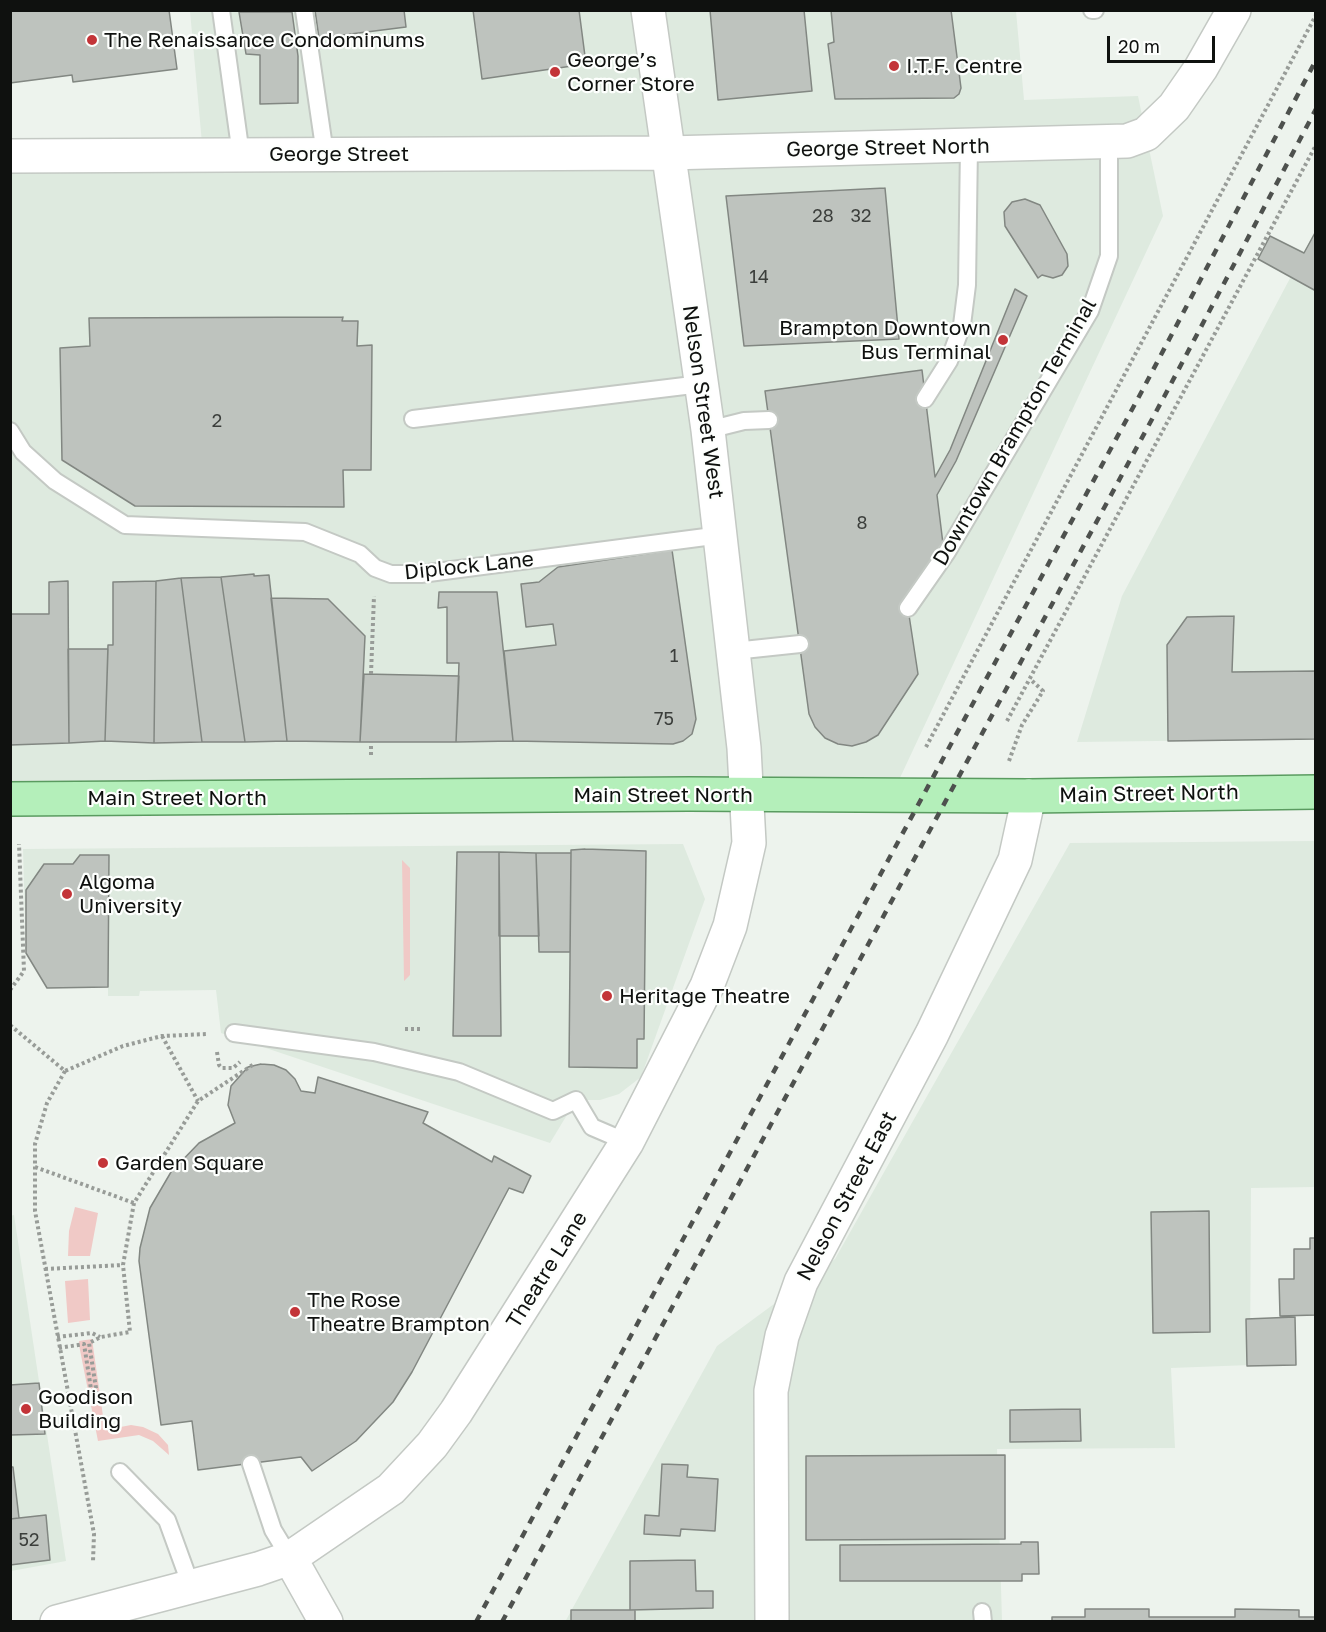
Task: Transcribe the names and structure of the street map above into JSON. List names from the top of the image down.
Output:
{
  "streets": {
    "main road": ["Main Street North"],
    "street": [
      "George Street North",
      "George Street",
      "Nelson Street West",
      "Nelson Street East",
      "Theatre Lane"
    ],
    "lane": ["Downtown Brampton Terminal", "Diplock Lane"]
  },
  "crossings": [
    ["George Street North", "George Street"],
    ["George Street North", "Nelson Street West"],
    ["George Street North", "Downtown Brampton Terminal"],
    ["George Street", "Nelson Street West"],
    ["Nelson Street West", "Diplock Lane"],
    ["Nelson Street West", "Main Street North"],
    ["Nelson Street West", "Theatre Lane"],
    ["Main Street North", "Nelson Street East"],
    ["Main Street North", "Theatre Lane"]
  ],
  "places": [
    "The Renaissance Condominums",
    "I.T.F. Centre",
    "George’s Corner Store",
    "Brampton Downtown Bus Terminal",
    "Algoma University",
    "Heritage Theatre",
    "Garden Square",
    "The Rose Theatre Brampton",
    "Goodison Building"
  ],
  "house_numbers": [
    "28",
    "32",
    "14",
    "2",
    "8",
    "1",
    "75",
    "52"
  ],
  "scale_bar": "20 m"
}
